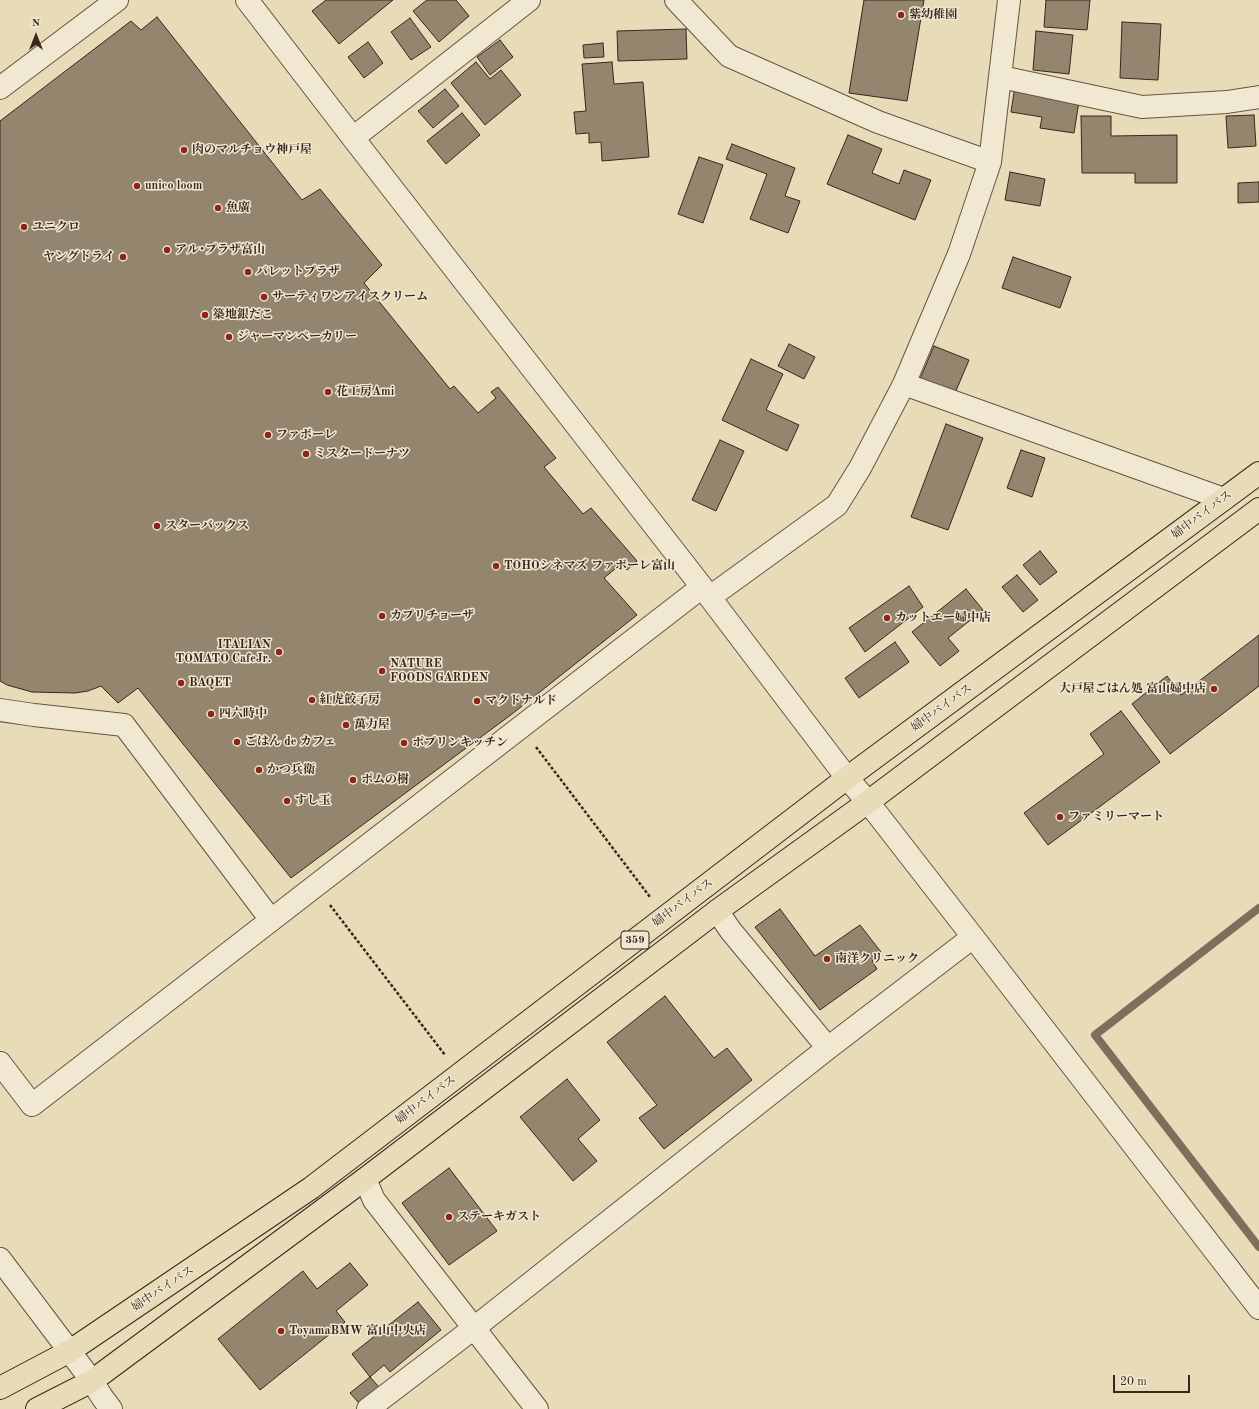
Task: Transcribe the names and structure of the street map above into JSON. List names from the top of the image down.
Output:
{
  "streets": {
    "highway": ["婦中バイパス", "359"]
  },
  "places": [
    "紫幼稚園",
    "肉のマルチョウ神戸屋",
    "unico loom",
    "魚廣",
    "ユニクロ",
    "アル･プラザ富山",
    "ヤングドライ",
    "パレットプラザ",
    "サーティワンアイスクリーム",
    "築地銀だこ",
    "ジャーマンベーカリー",
    "花工房Ami",
    "ファボーレ",
    "ミスタードーナツ",
    "スターバックス",
    "TOHOシネマズ ファボーレ富山",
    "カプリチョーザ",
    "カットエー婦中店",
    "ITALIAN TOMATO CafeJr.",
    "NATURE FOODS GARDEN",
    "BAQET",
    "大戸屋ごはん処 富山婦中店",
    "紅虎餃子房",
    "マクドナルド",
    "四六時中",
    "萬力屋",
    "ごはん de カフェ",
    "ポプリンキッチン",
    "かつ兵衛",
    "ポムの樹",
    "すし玉",
    "ファミリーマート",
    "南洋クリニック",
    "ステーキガスト",
    "ToyamaBMW 富山中央店"
  ],
  "scale_bar": "20 m",
  "north": "top"
}
